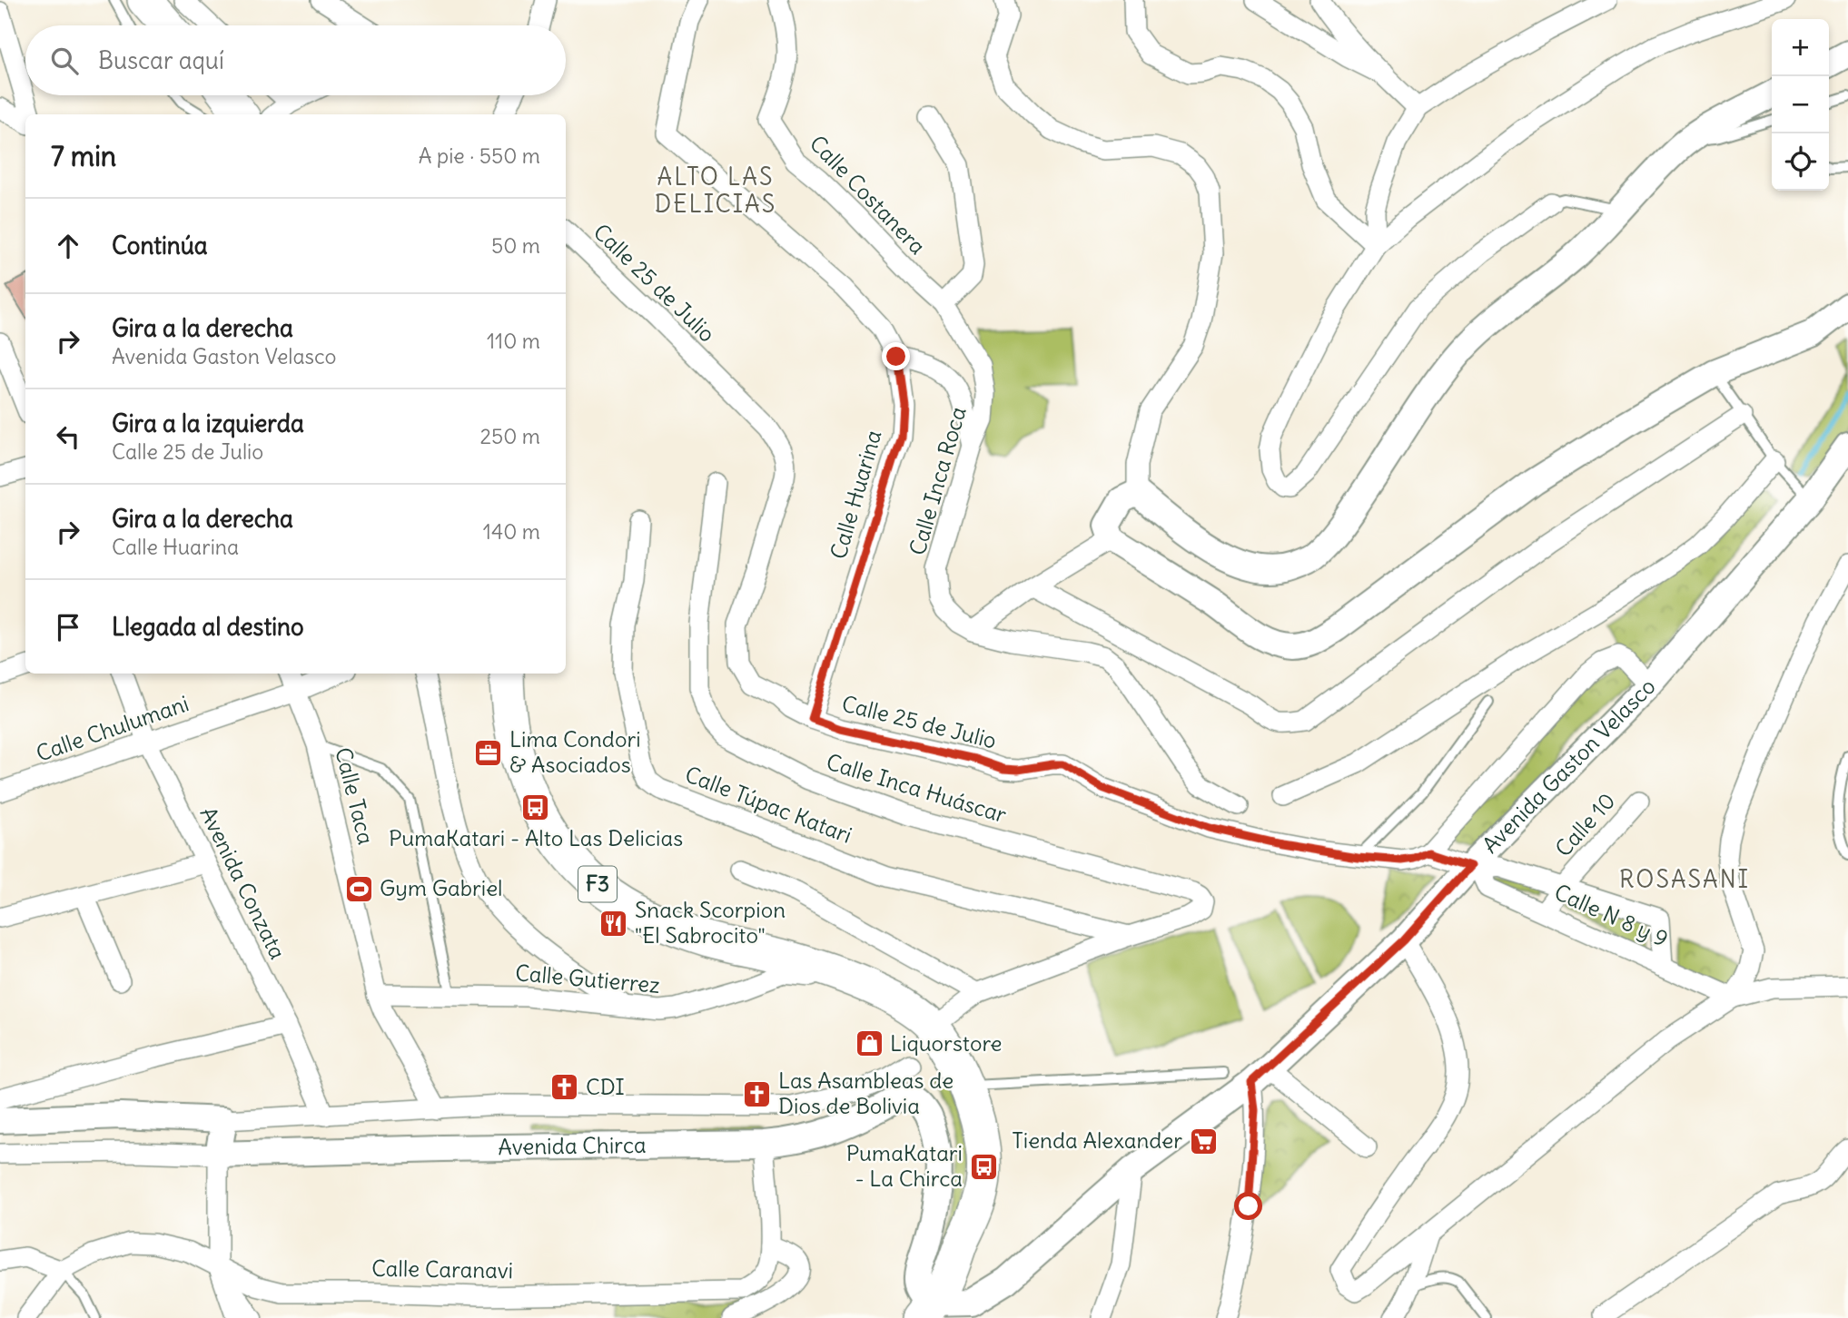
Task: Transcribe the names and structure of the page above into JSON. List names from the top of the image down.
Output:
{
  "streets": {
    "highway": ["F3"],
    "street": [
      "Calle Costanera",
      "Calle 25 de Julio",
      "Calle Inca Roca",
      "Calle Huarina",
      "Calle Chulumani",
      "Avenida Gaston Velasco",
      "Calle Inca Huáscar",
      "Calle Taca",
      "Calle Túpac Katari",
      "Calle 10",
      "Avenida Conzata",
      "Calle N 8 y 9",
      "Calle Gutierrez",
      "Avenida Chirca",
      "Calle Caranavi"
    ]
  },
  "crossings": [
    ["Calle Costanera", "Calle Inca Roca"],
    ["Calle 25 de Julio", "Calle Huarina"],
    ["Calle Chulumani", "Calle Taca"],
    ["Calle Chulumani", "Avenida Conzata"],
    ["Avenida Gaston Velasco", "F3"],
    ["Avenida Gaston Velasco", "Calle N 8 y 9"],
    ["Avenida Gaston Velasco", "Avenida Chirca"],
    ["Calle Inca Huáscar", "Calle Túpac Katari"],
    ["Calle Taca", "Calle Gutierrez"],
    ["Calle Taca", "Avenida Chirca"],
    ["Calle 10", "Calle N 8 y 9"],
    ["Avenida Conzata", "Avenida Chirca"],
    ["F3", "Calle Gutierrez"],
    ["F3", "Avenida Chirca"],
    ["Avenida Chirca", "Calle Caranavi"]
  ],
  "districts": ["ALTO LAS DELICIAS", "ROSASANI"],
  "places": {
    "office": ["Lima Condori & Asociados"],
    "bus stop": ["PumaKatari - Alto Las Delicias", "PumaKatari - La Chirca"],
    "sports": ["Gym Gabriel"],
    "restaurant": ["Snack Scorpion \"El Sabrocito\""],
    "shop": ["Liquorstore"],
    "church": ["CDI", "Las Asambleas de Dios de Bolivia"],
    "supermarket": ["Tienda Alexander"]
  },
  "page": {
    "map_buttons": ["+", "−"],
    "search": "Buscar aquí",
    "heading": ["7 min", "A pie · 550 m"],
    "list": [
      ["Continúa", "50 m"],
      ["Gira a la derecha", "Avenida Gaston Velasco", "110 m"],
      ["Gira a la izquierda", "Calle 25 de Julio", "250 m"],
      ["Gira a la derecha", "Calle Huarina", "140 m"],
      "Llegada al destino"
    ]
  }
}
